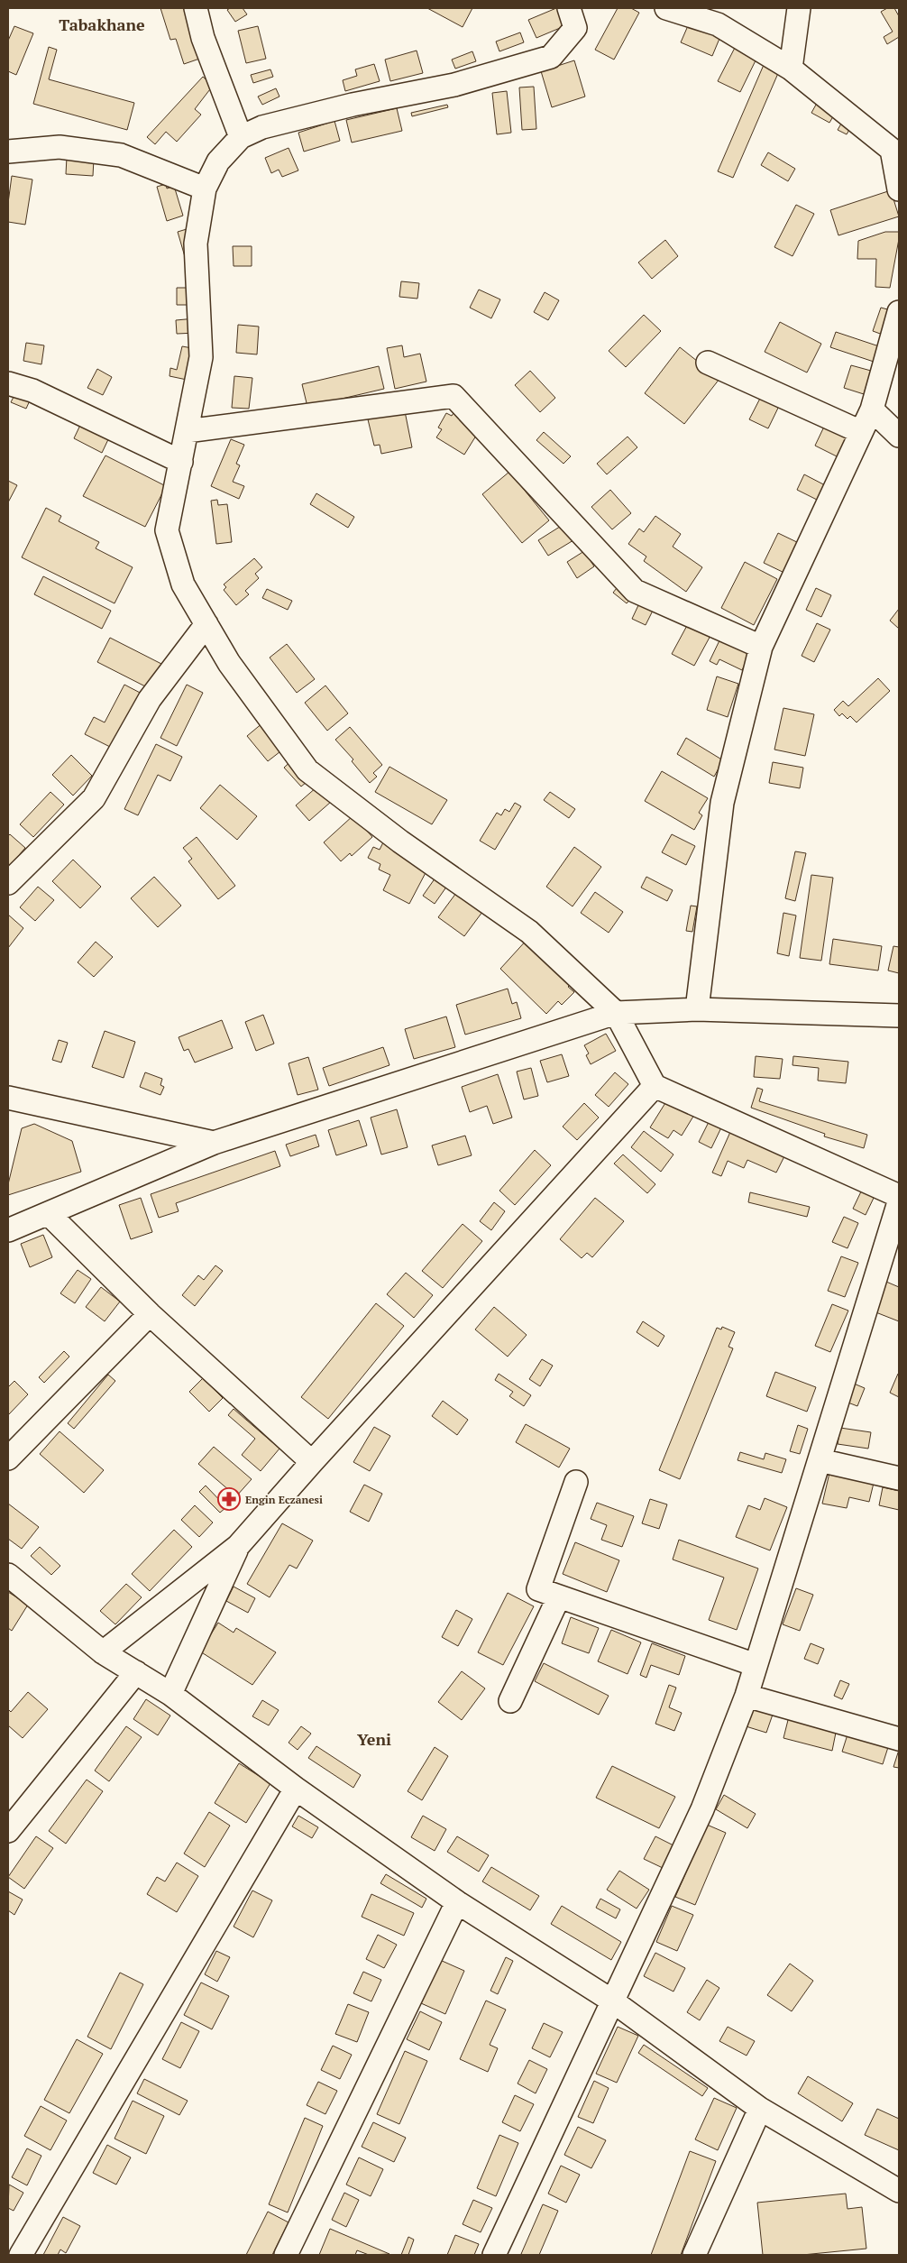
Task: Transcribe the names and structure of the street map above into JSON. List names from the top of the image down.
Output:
{
  "districts": ["Tabakhane", "Yeni"],
  "places": {
    "pharmacy": ["Engin Eczanesi"]
  }
}
